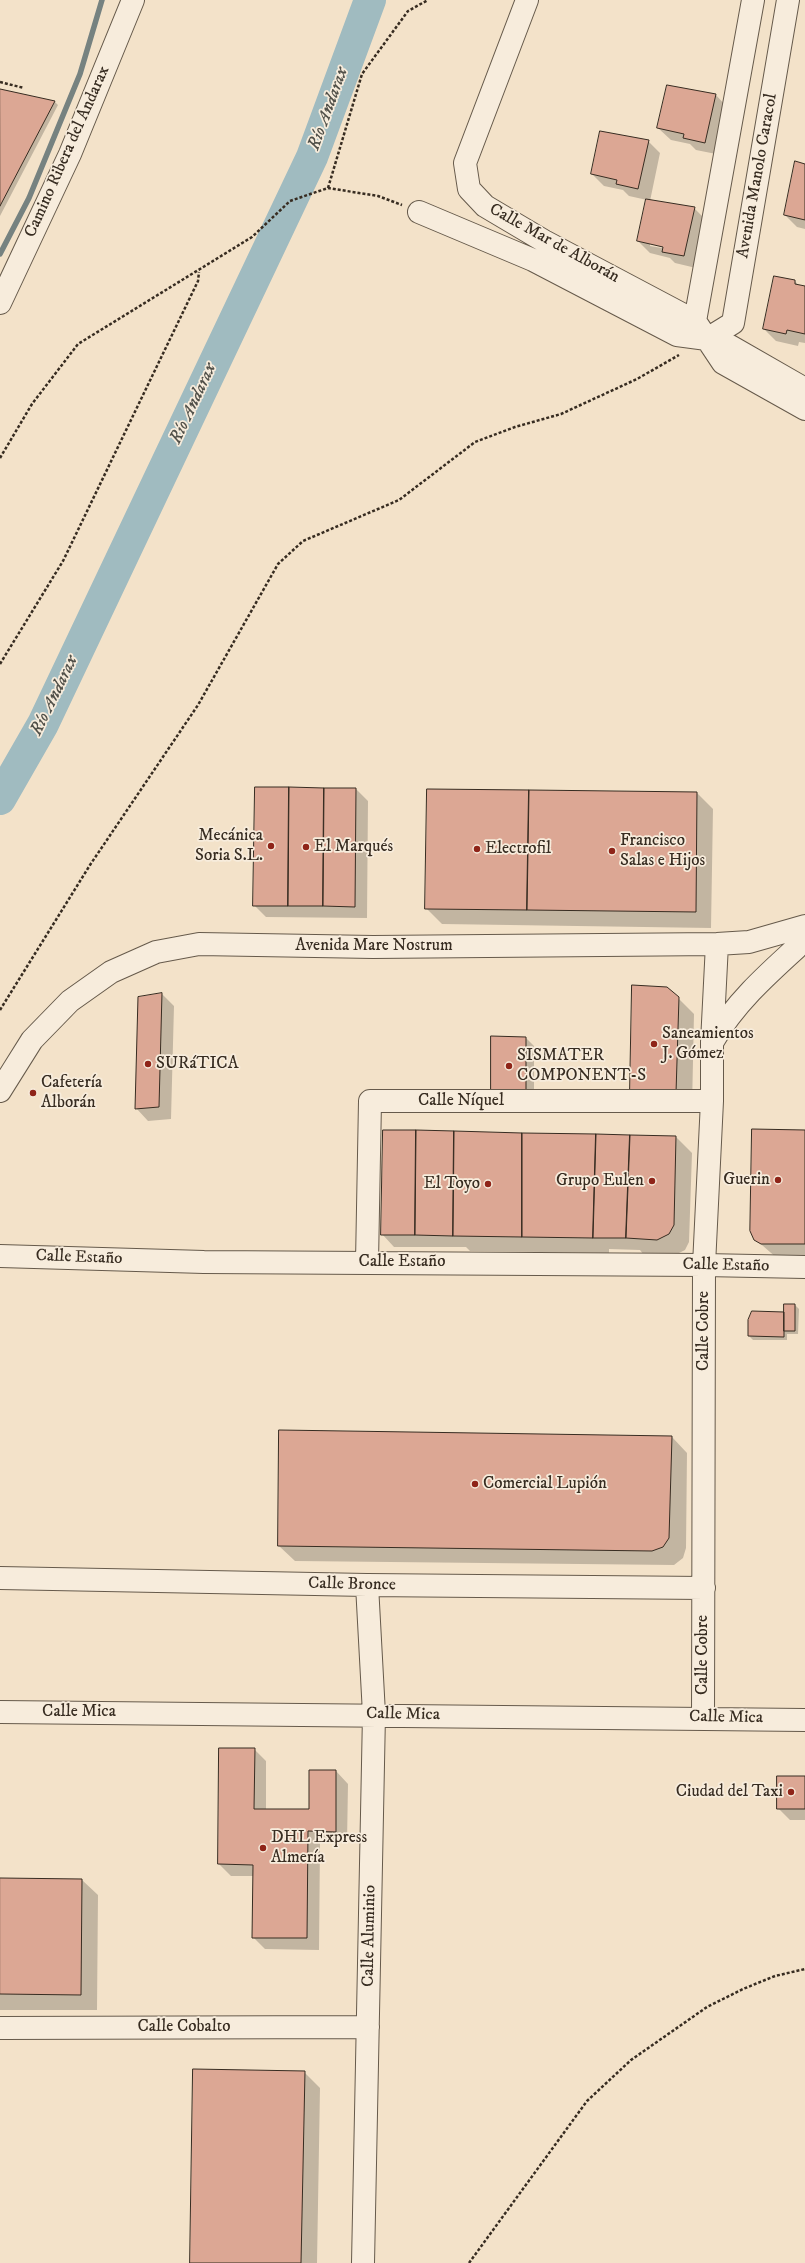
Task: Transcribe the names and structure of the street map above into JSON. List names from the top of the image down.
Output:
{
  "streets": {
    "street": [
      "Camino Ribera del Andarax",
      "Avenida Manolo Caracol",
      "Calle Mar de Alborán",
      "Avenida Mare Nostrum",
      "Calle Níquel",
      "Calle Estaño",
      "Calle Cobre",
      "Calle Bronce",
      "Calle Mica",
      "Calle Aluminio",
      "Calle Cobalto"
    ]
  },
  "crossings": [
    ["Avenida Manolo Caracol", "Calle Mar de Alborán"],
    ["Avenida Mare Nostrum", "Calle Cobre"],
    ["Calle Níquel", "Calle Estaño"],
    ["Calle Níquel", "Calle Cobre"],
    ["Calle Estaño", "Calle Cobre"],
    ["Calle Cobre", "Calle Bronce"],
    ["Calle Cobre", "Calle Mica"],
    ["Calle Bronce", "Calle Aluminio"],
    ["Calle Mica", "Calle Aluminio"],
    ["Calle Aluminio", "Calle Cobalto"]
  ],
  "water": ["Río Andarax"],
  "places": [
    "Mecánica Soria S.L.",
    "El Marqués",
    "Electrofil",
    "Francisco Salas e Hijos",
    "Saneamientos J. Gómez",
    "SURáTICA",
    "SISMATER COMPONENT-S",
    "Cafetería Alborán",
    "Guerin",
    "Grupo Eulen",
    "El Toyo",
    "Comercial Lupión",
    "Ciudad del Taxi",
    "DHL Express Almería"
  ]
}
